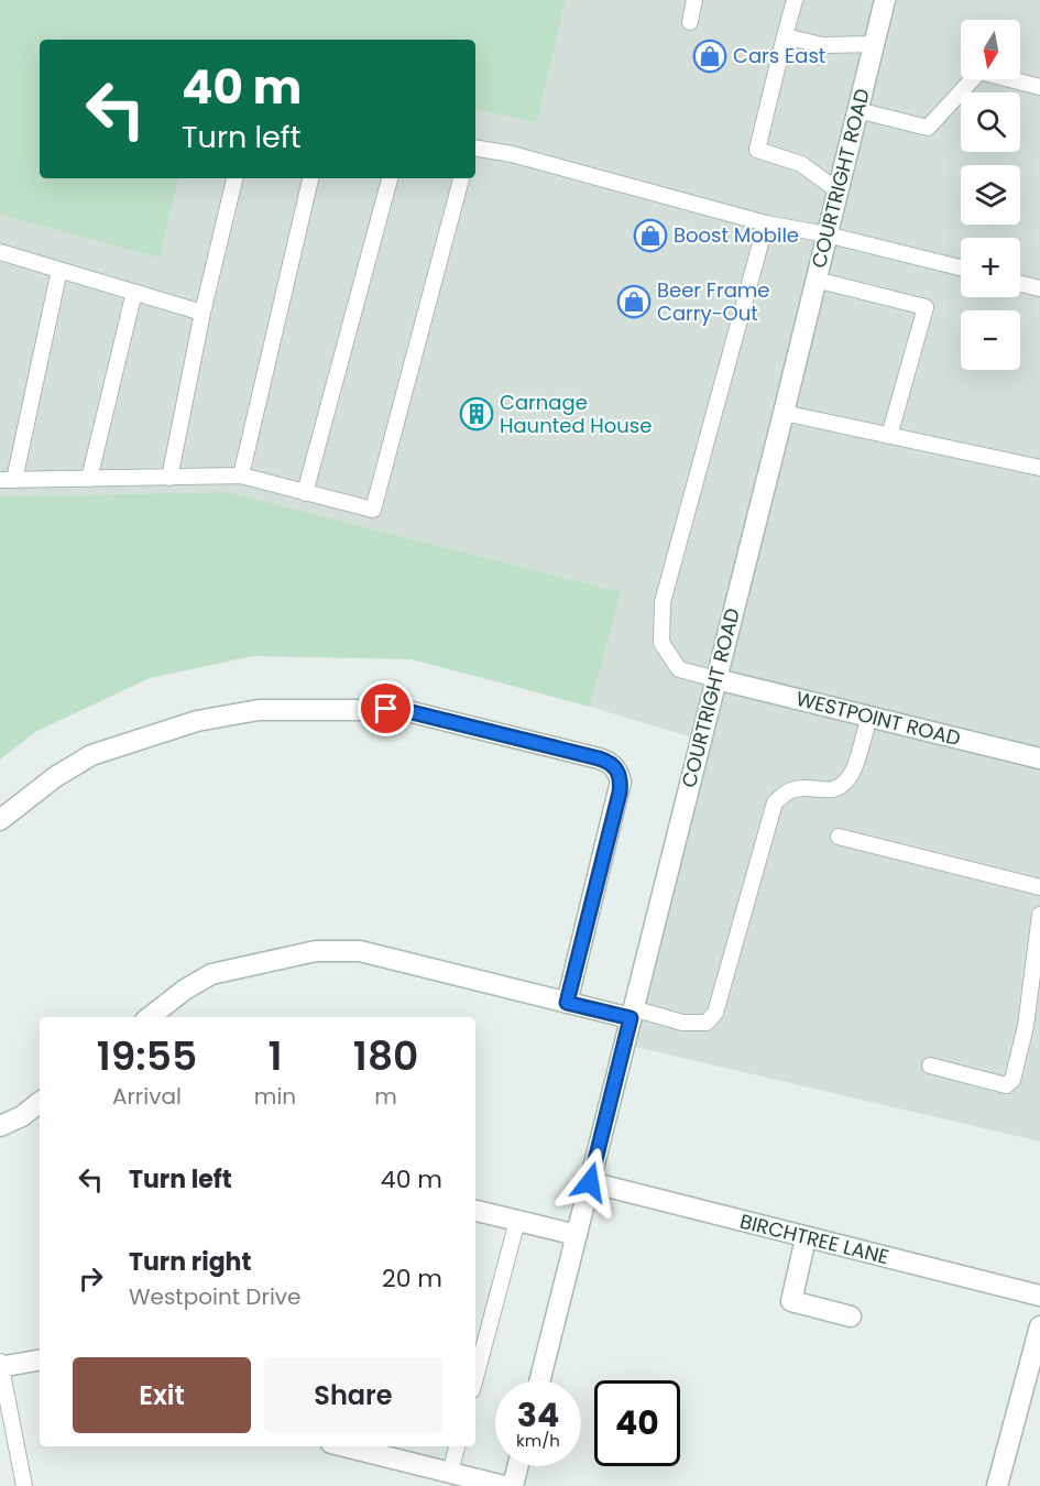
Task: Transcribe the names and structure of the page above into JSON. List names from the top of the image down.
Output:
{
  "streets": {
    "street": ["COURTRIGHT ROAD", "WESTPOINT ROAD", "BIRCHTREE LANE"]
  },
  "crossings": [
    ["COURTRIGHT ROAD", "WESTPOINT ROAD"],
    ["COURTRIGHT ROAD", "BIRCHTREE LANE"]
  ],
  "places": {
    "shop": ["Cars East", "Boost Mobile", "Beer Frame Carry-Out"],
    "building": ["Carnage Haunted House"]
  },
  "north": "bottom",
  "page": {
    "map_buttons": ["+", "−"],
    "turn": ["40 m", "Turn left"],
    "eta": [
      "19:55",
      "Arrival",
      "1",
      "min",
      "180",
      "m"
    ],
    "list": [
      {
        "name": "Turn left",
        "value": "40 m"
      },
      {
        "name": "Turn right",
        "note": "Westpoint Drive",
        "value": "20 m"
      }
    ],
    "buttons": ["Exit", "Share"],
    "speed": "34 km/h",
    "limit": "40"
  }
}
